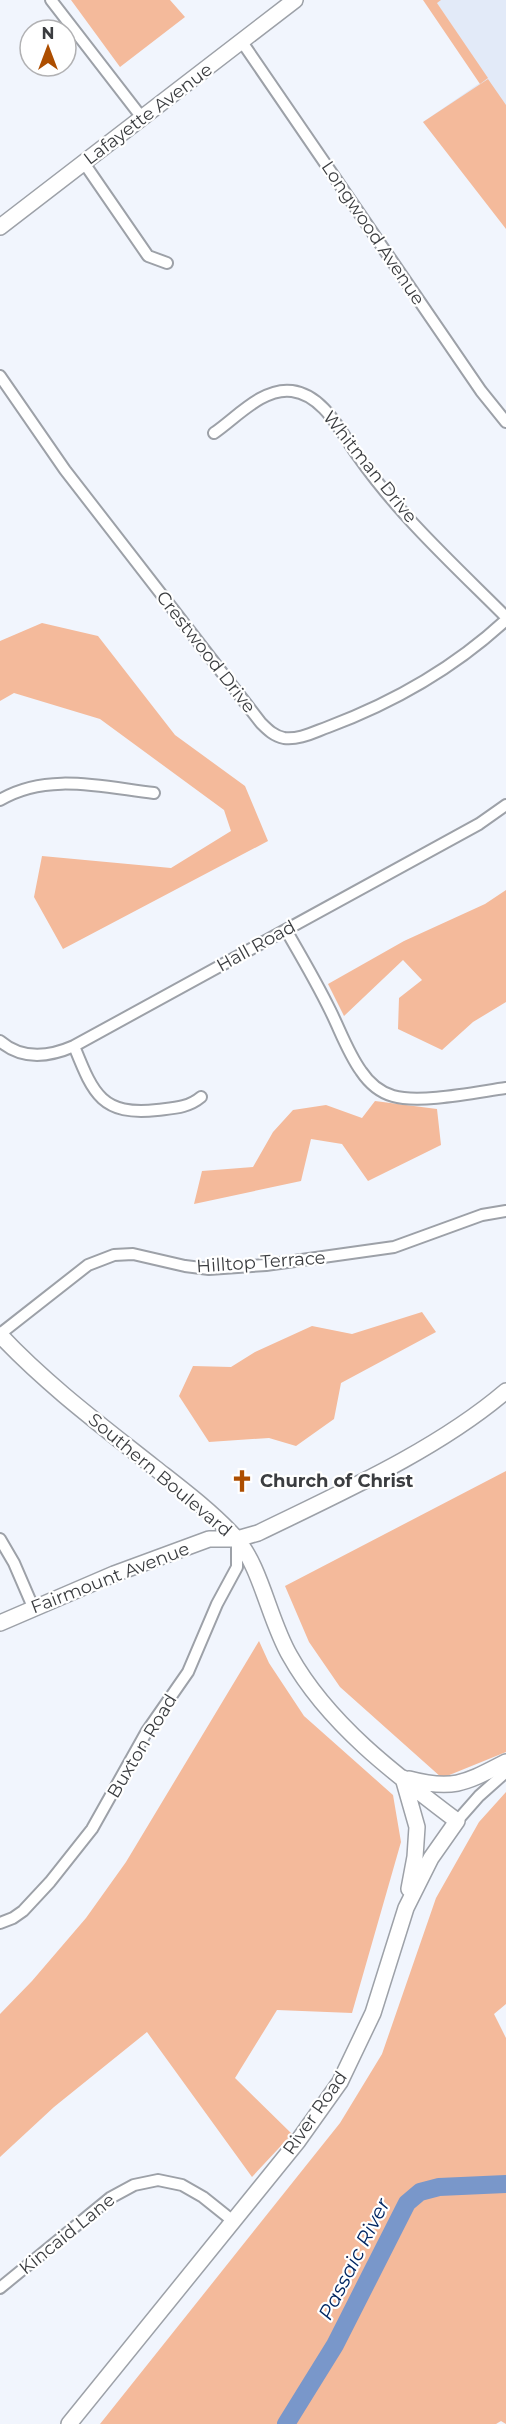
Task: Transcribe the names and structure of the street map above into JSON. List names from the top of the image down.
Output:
{
  "streets": {
    "main road": [
      "Lafayette Avenue",
      "Southern Boulevard",
      "Fairmount Avenue",
      "River Road"
    ],
    "street": [
      "Longwood Avenue",
      "Whitman Drive",
      "Crestwood Drive",
      "Hall Road",
      "Hilltop Terrace",
      "Buxton Road",
      "Kincaid Lane"
    ]
  },
  "crossings": [
    ["Lafayette Avenue", "Longwood Avenue"],
    ["Whitman Drive", "Crestwood Drive"],
    ["Hilltop Terrace", "Southern Boulevard"],
    ["Southern Boulevard", "Fairmount Avenue"],
    ["Southern Boulevard", "Buxton Road"],
    ["Southern Boulevard", "River Road"],
    ["Fairmount Avenue", "Buxton Road"],
    ["River Road", "Kincaid Lane"]
  ],
  "water": ["Passaic River"],
  "places": {
    "church": ["Church of Christ"]
  },
  "north": "top"
}
